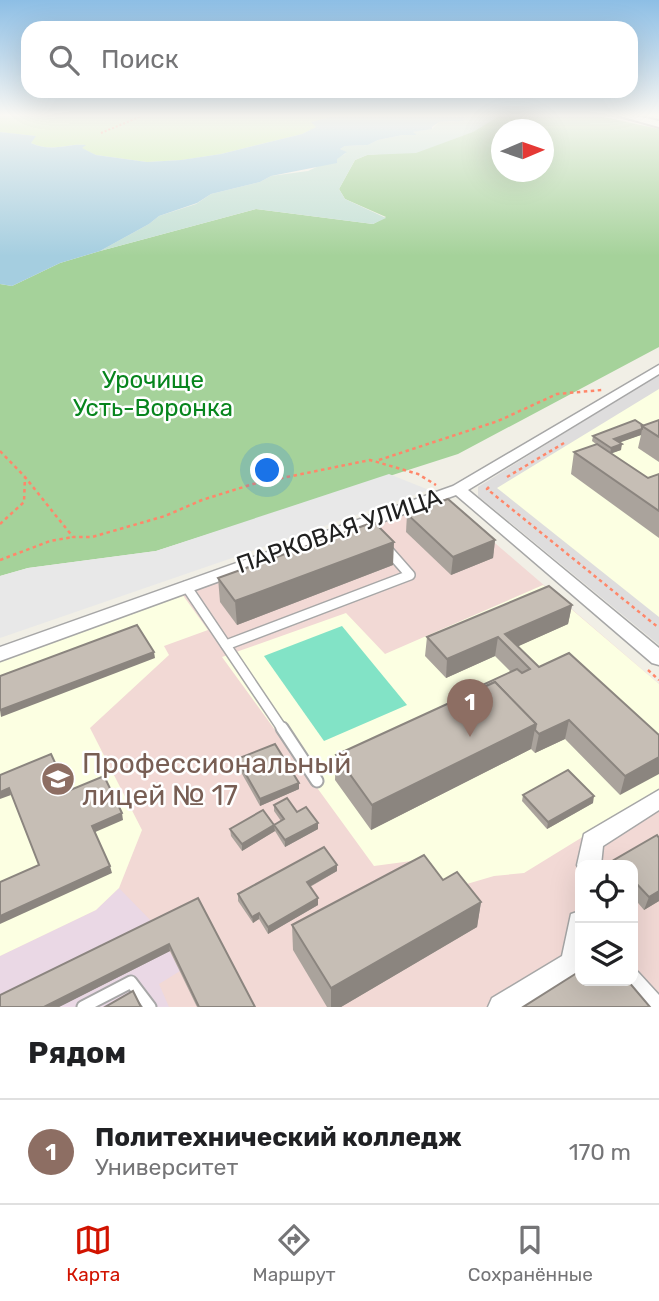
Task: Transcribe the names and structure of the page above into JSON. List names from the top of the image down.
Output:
{
  "streets": {
    "street": ["ПАРКОВАЯ УЛИЦА"]
  },
  "parks": ["Урочище Усть-Воронка"],
  "places": {
    "school or university": ["Профессиональный лицей № 17"]
  },
  "north": "right",
  "page": {
    "search": "Поиск",
    "pins": "1",
    "heading": "Рядом",
    "list": [
      {
        "mark": "1",
        "name": "Политехнический колледж",
        "note": "Университет",
        "value": "170 m"
      }
    ],
    "nav": ["Карта", "Маршрут", "Сохранённые"]
  }
}
